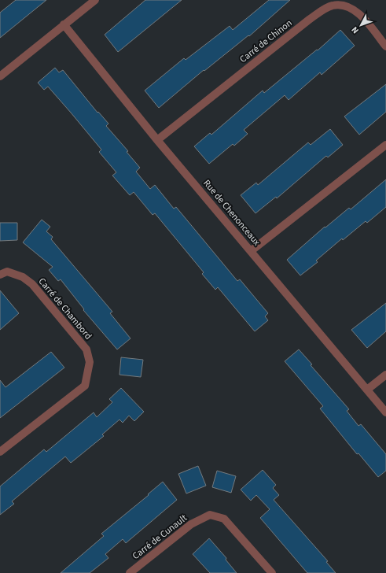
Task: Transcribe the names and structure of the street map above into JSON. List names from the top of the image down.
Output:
{
  "streets": {
    "street": [
      "Carré de Chinon",
      "Rue de Chenonceaux",
      "Carré de Chambord",
      "Carré de Cunault"
    ]
  },
  "crossings": [
    ["Carré de Chinon", "Rue de Chenonceaux"]
  ],
  "north": "bottom left"
}
